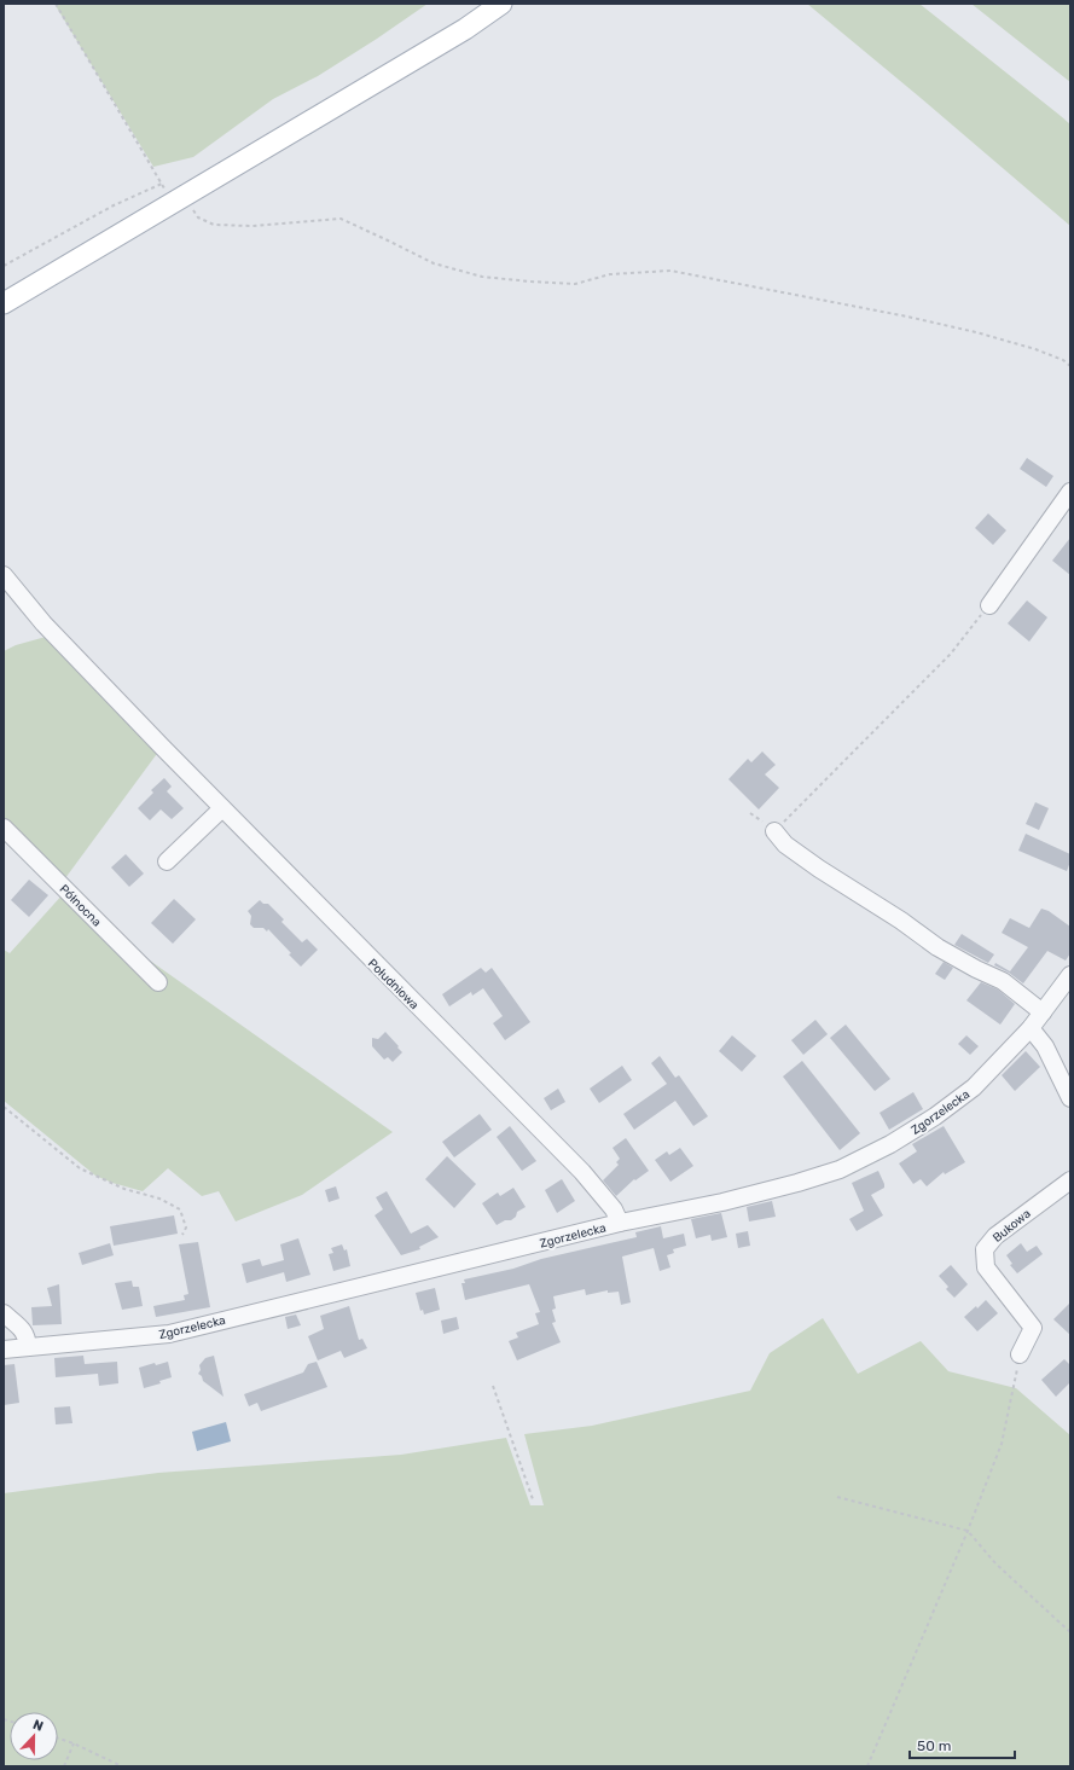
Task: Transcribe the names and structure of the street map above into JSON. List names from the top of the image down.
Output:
{
  "streets": {
    "street": [
      "Północna",
      "Południowa",
      "Zgorzelecka",
      "Bukowa"
    ]
  },
  "crossings": [
    ["Południowa", "Zgorzelecka"]
  ],
  "scale_bar": "50 m",
  "north": "top"
}
